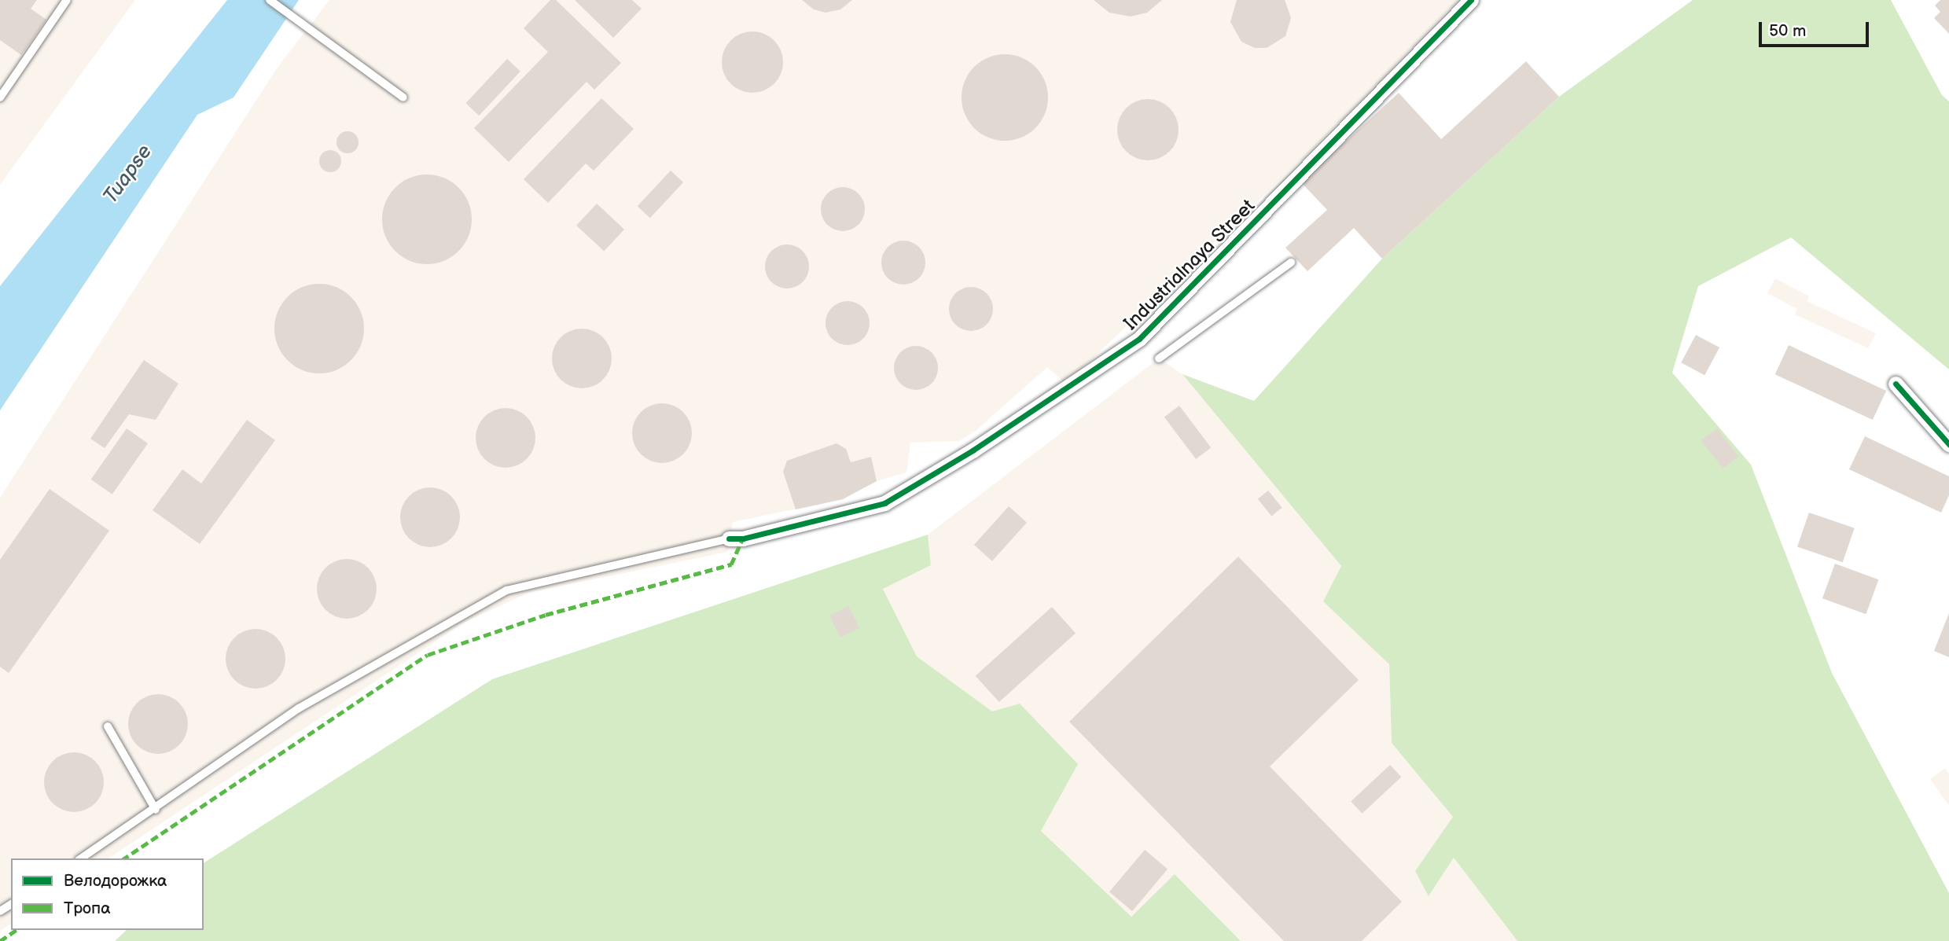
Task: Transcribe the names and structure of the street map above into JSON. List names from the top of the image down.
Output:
{
  "streets": {
    "street": ["Industrialnaya Street"]
  },
  "water": ["Tuapse"],
  "legend": ["Велодорожка", "Тропа"],
  "scale_bar": "50 m"
}
